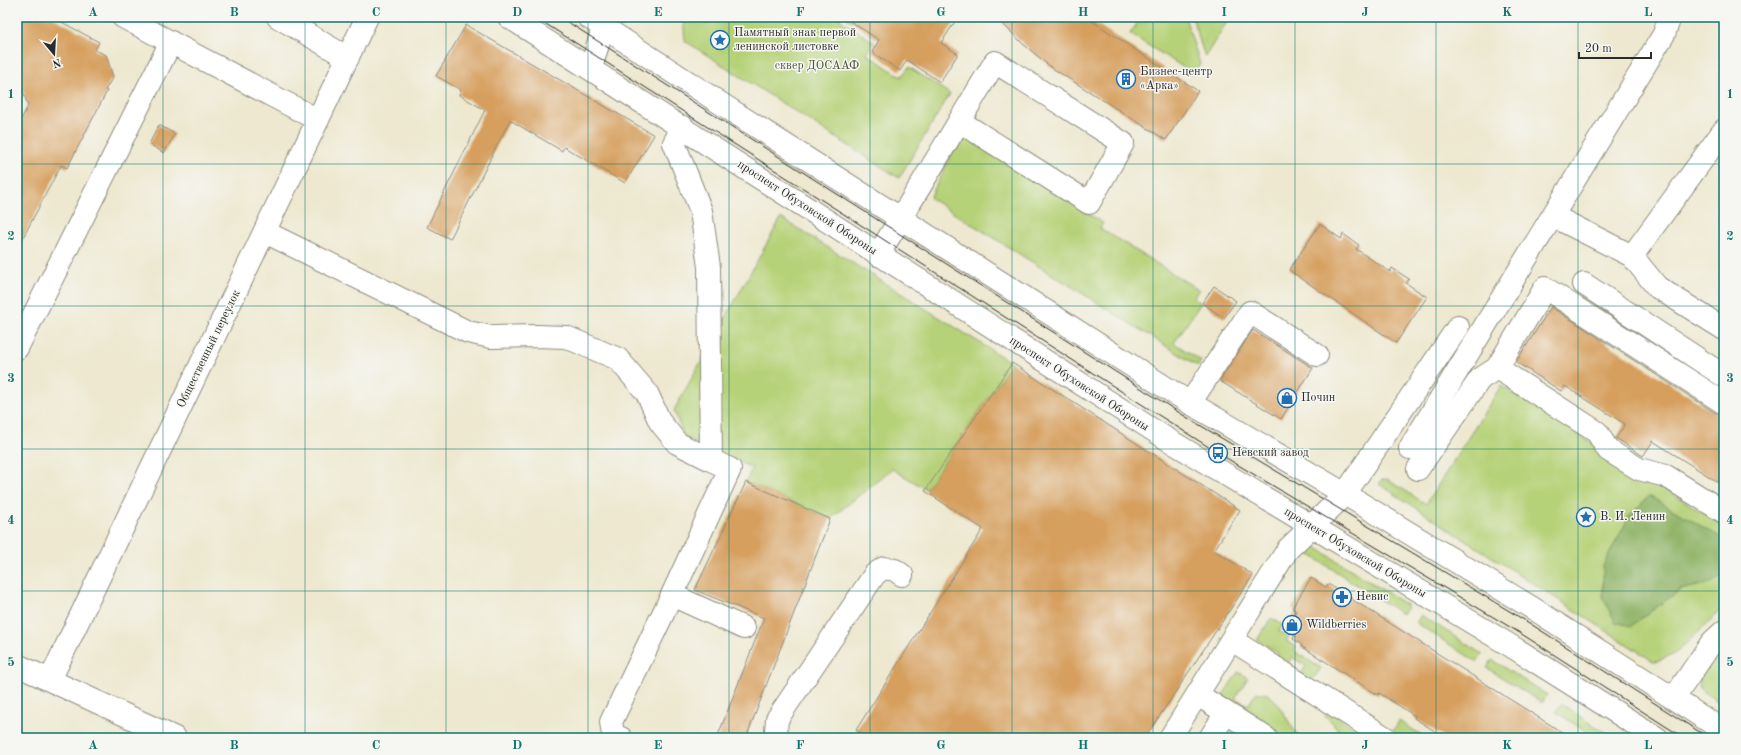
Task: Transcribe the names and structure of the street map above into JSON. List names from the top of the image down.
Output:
{
  "streets": {
    "main road": ["проспект Обуховской Обороны", "Общественный переулок"]
  },
  "parks": ["сквер ДОСААФ"],
  "places": {
    "place": ["Памятный знак первой ленинской листовке", "В. И. Ленин"],
    "building": ["Бизнес-центр «Арка»"],
    "shop": ["Почин", "Wildberries"],
    "bus stop": ["Невский завод"],
    "pharmacy": ["Невис"]
  },
  "scale_bar": "20 m",
  "north": "bottom",
  "grid": {
    "columns": [
      "A",
      "B",
      "C",
      "D",
      "E",
      "F",
      "G",
      "H",
      "I",
      "J",
      "K",
      "L"
    ],
    "rows": [
      "1",
      "2",
      "3",
      "4",
      "5"
    ]
  }
}
